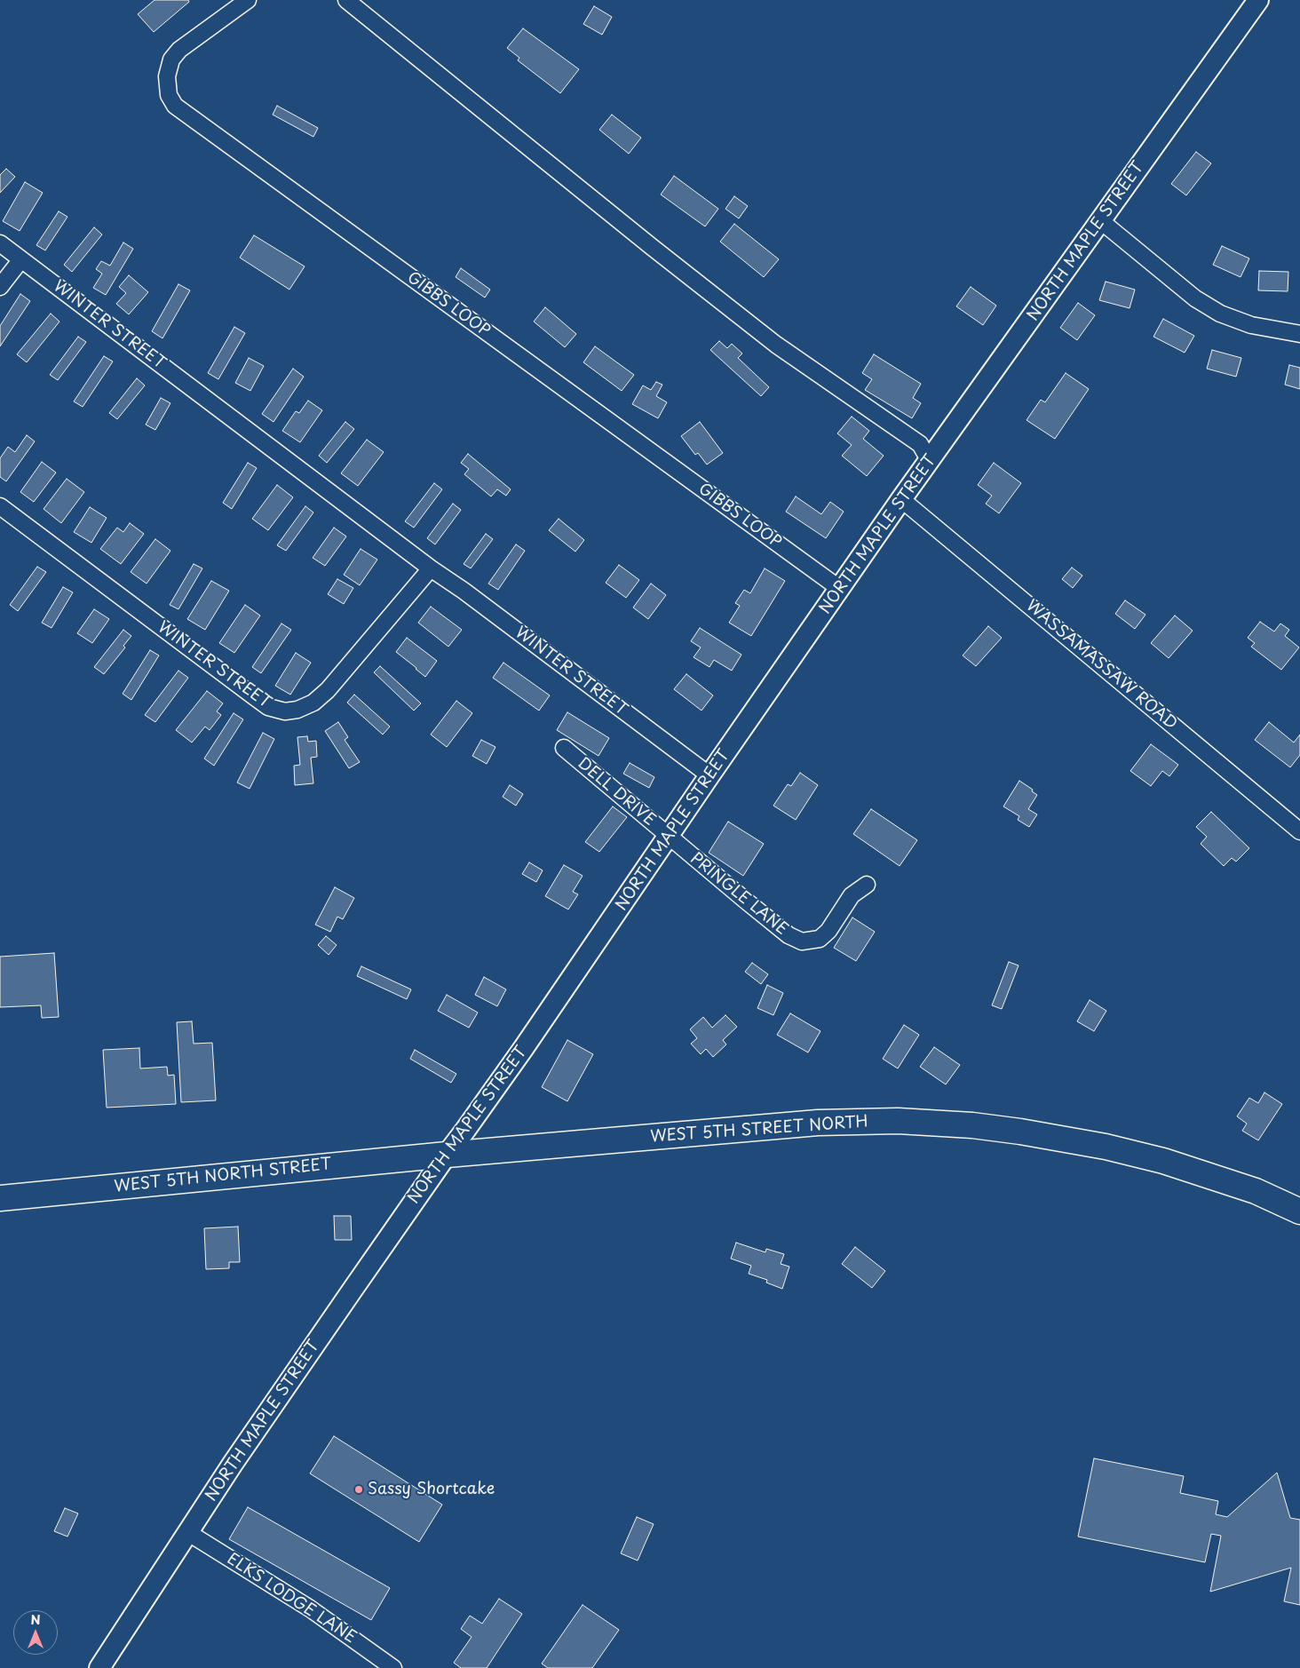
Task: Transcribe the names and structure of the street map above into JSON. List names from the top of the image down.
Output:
{
  "streets": {
    "main road": ["WEST 5TH STREET NORTH", "WEST 5TH NORTH STREET"],
    "street": [
      "NORTH MAPLE STREET",
      "GIBBS LOOP",
      "WINTER STREET",
      "WASSAMASSAW ROAD",
      "DELL DRIVE",
      "PRINGLE LANE",
      "ELKS LODGE LANE"
    ]
  },
  "crossings": [
    ["NORTH MAPLE STREET", "GIBBS LOOP"],
    ["NORTH MAPLE STREET", "WINTER STREET"],
    ["NORTH MAPLE STREET", "WASSAMASSAW ROAD"],
    ["NORTH MAPLE STREET", "DELL DRIVE"],
    ["NORTH MAPLE STREET", "PRINGLE LANE"],
    ["NORTH MAPLE STREET", "WEST 5TH STREET NORTH"],
    ["NORTH MAPLE STREET", "WEST 5TH NORTH STREET"],
    ["NORTH MAPLE STREET", "ELKS LODGE LANE"],
    ["DELL DRIVE", "PRINGLE LANE"],
    ["WEST 5TH STREET NORTH", "WEST 5TH NORTH STREET"]
  ],
  "places": ["Sassy Shortcake"],
  "north": "top"
}
